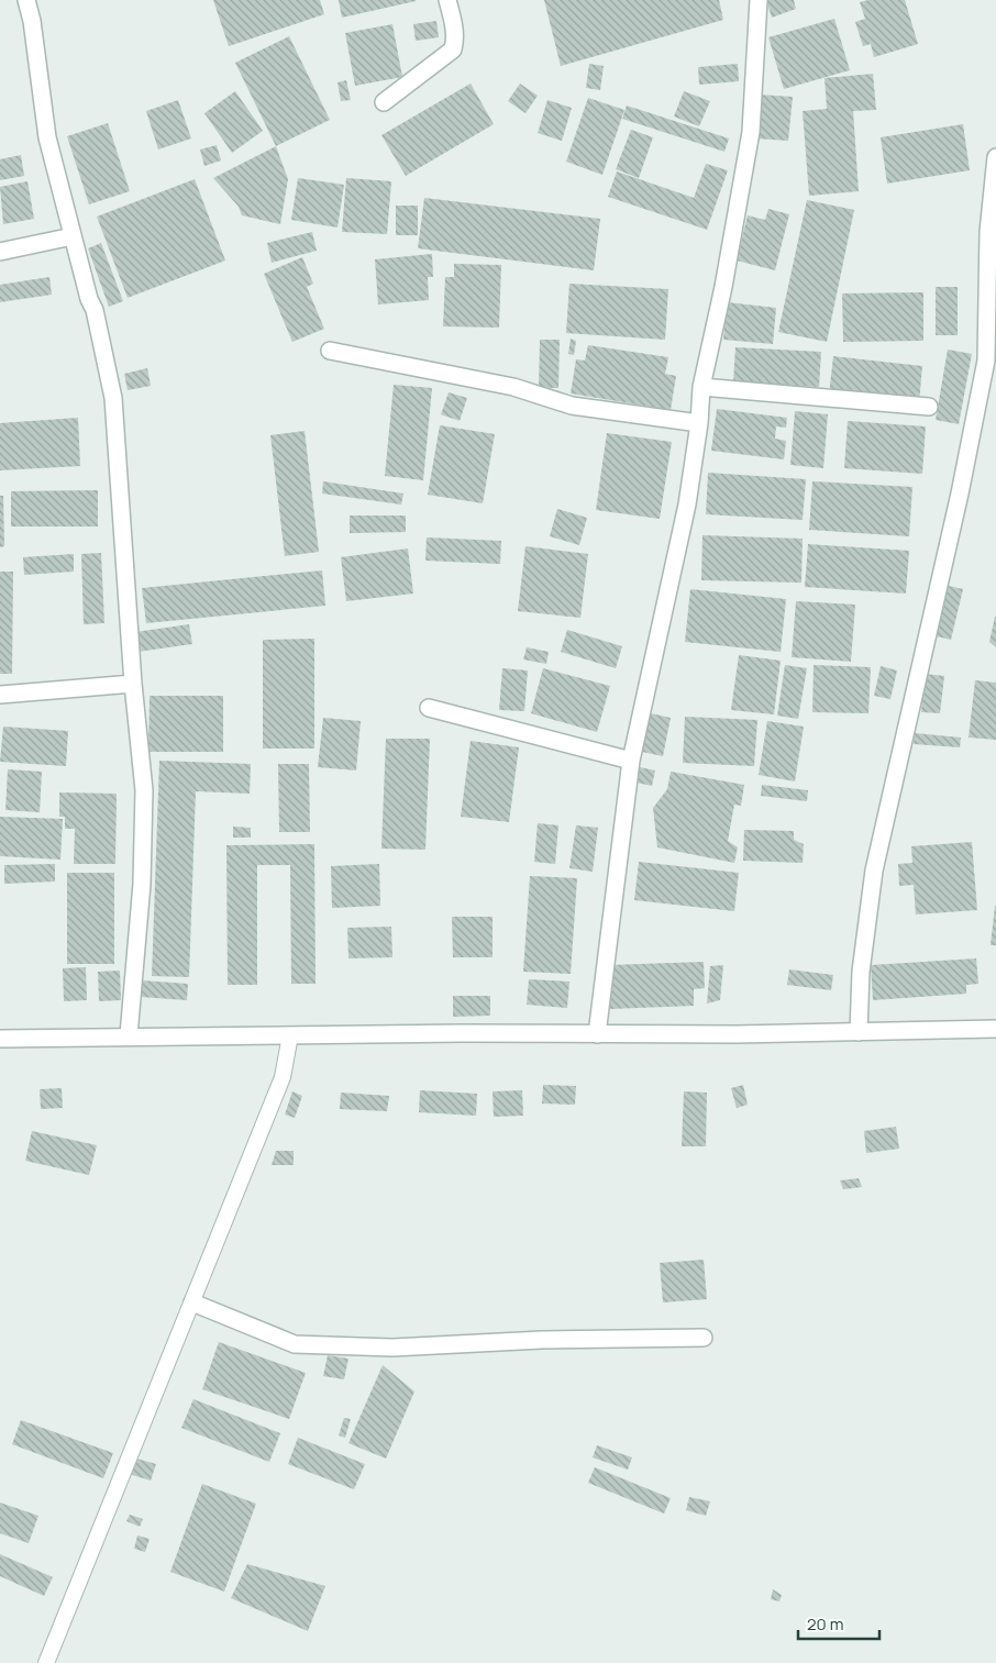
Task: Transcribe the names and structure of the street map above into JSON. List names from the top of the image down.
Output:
{
  "scale_bar": "20 m"
}
